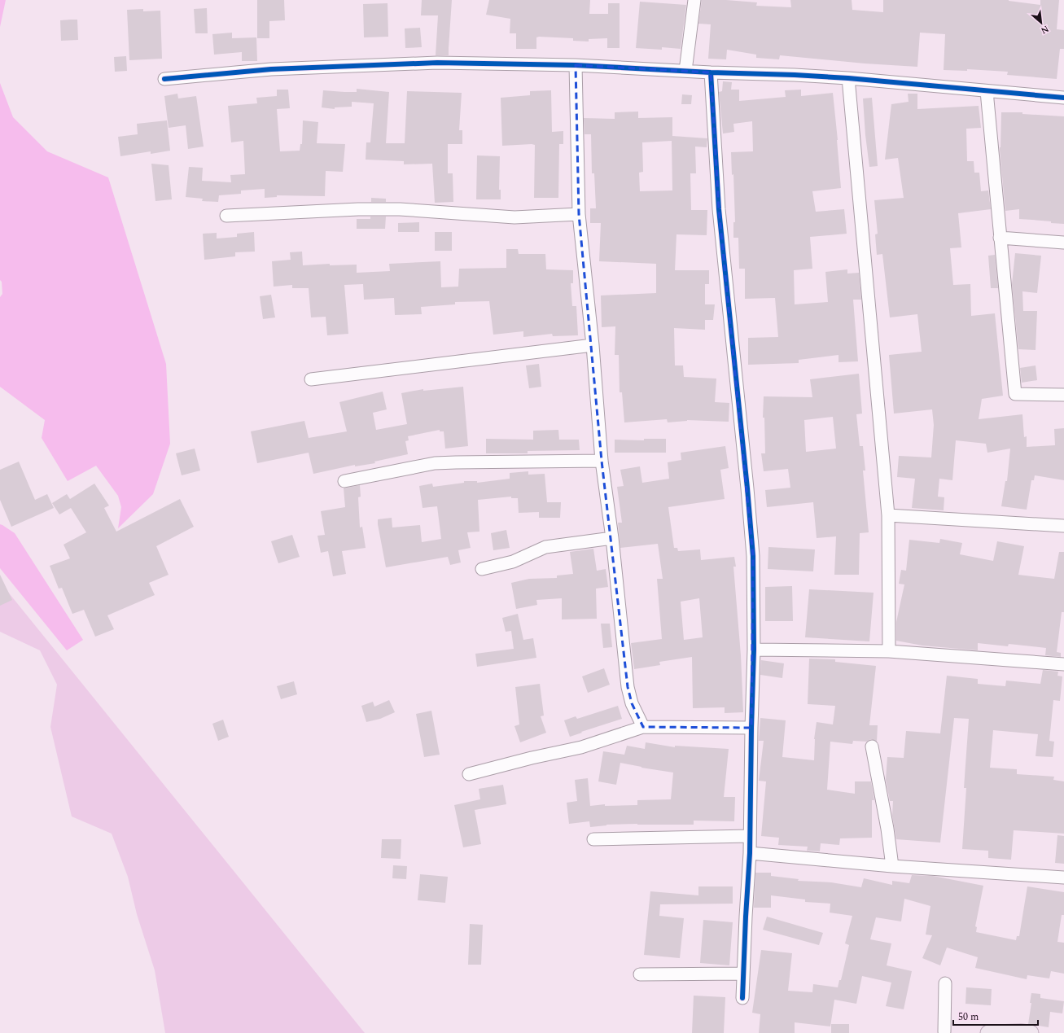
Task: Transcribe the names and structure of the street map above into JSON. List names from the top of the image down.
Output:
{
  "scale_bar": "50 m",
  "north": "bottom right"
}
